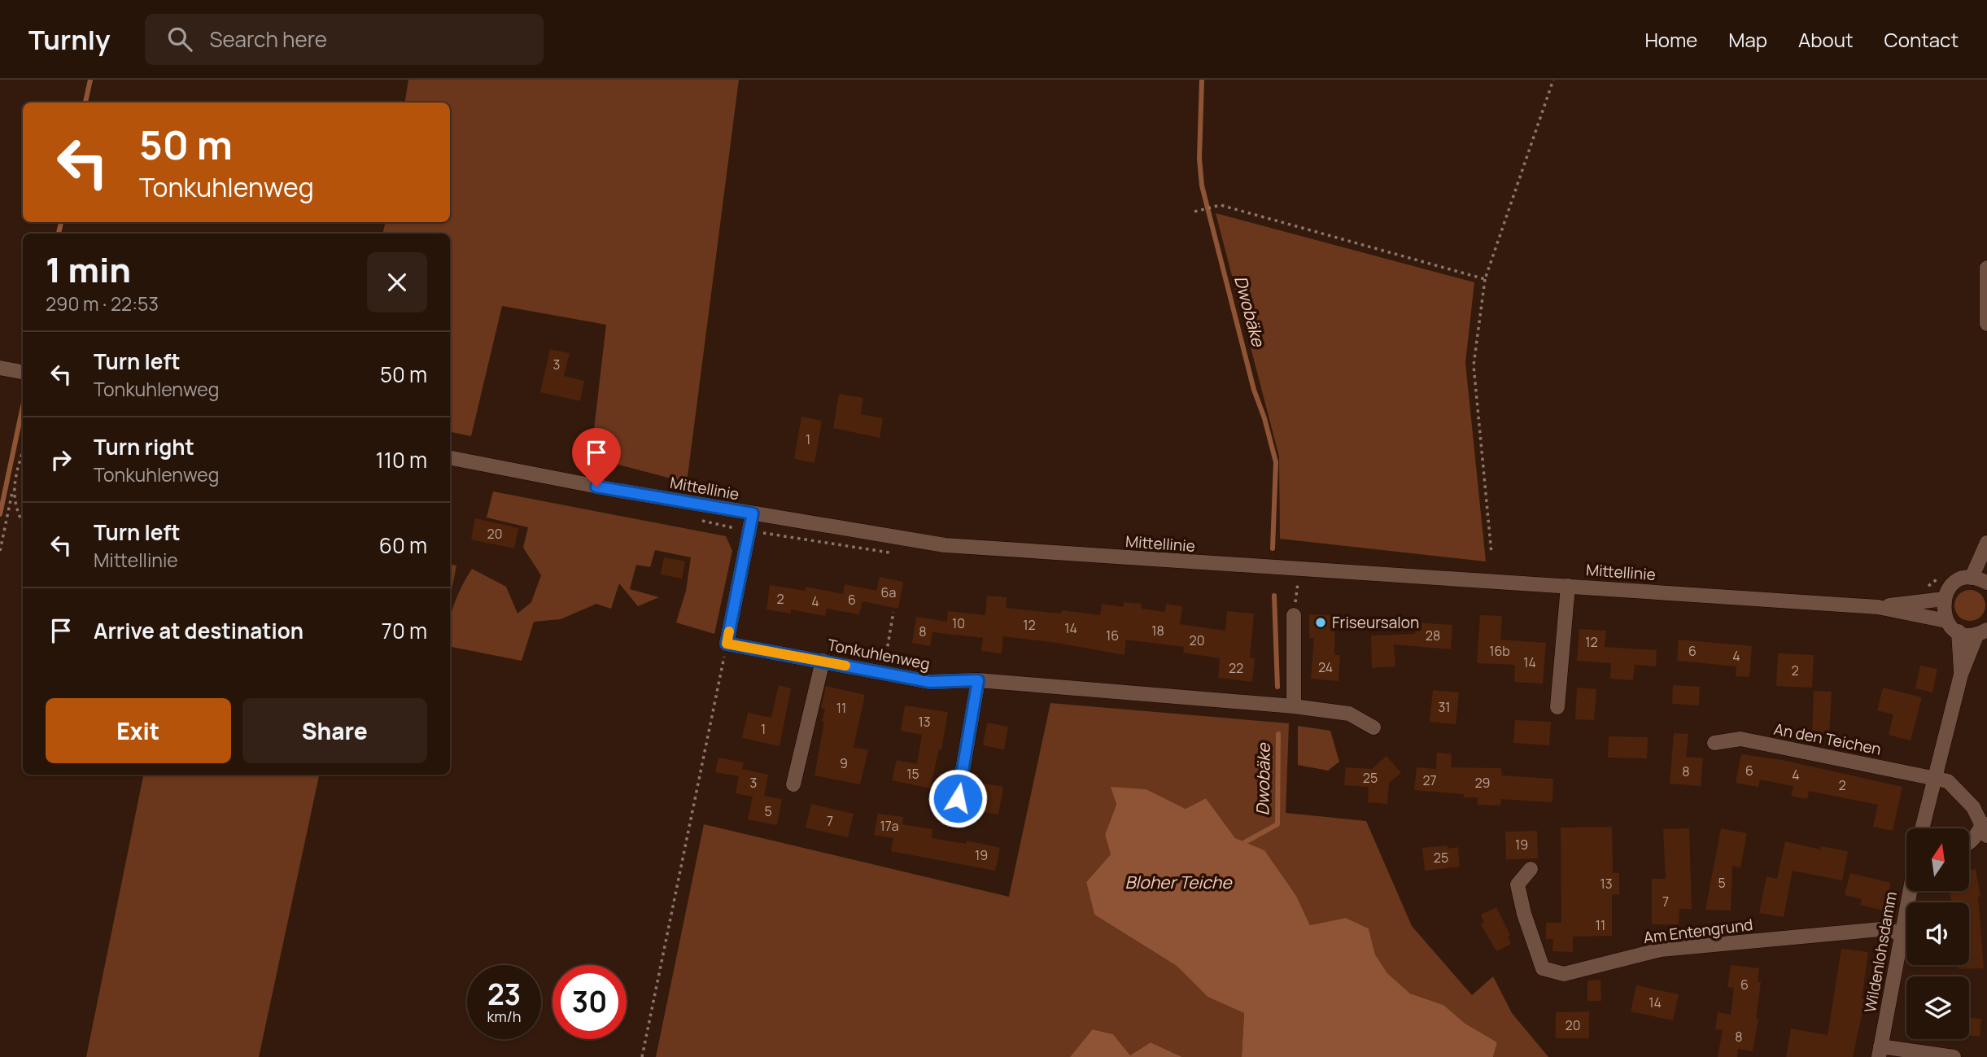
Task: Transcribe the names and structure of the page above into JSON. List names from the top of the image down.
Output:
{
  "streets": {
    "street": [
      "Mittellinie",
      "Tonkuhlenweg",
      "An den Teichen",
      "Am Entengrund",
      "Wildenlohsdamm"
    ]
  },
  "crossings": [
    ["Am Entengrund", "Wildenlohsdamm"]
  ],
  "water": ["Dwobäke", "Bloher Teiche"],
  "places": ["Friseursalon"],
  "house_numbers": [
    "3",
    "1",
    "20",
    "6a",
    "2",
    "6",
    "4",
    "10",
    "12",
    "14",
    "18",
    "8",
    "16",
    "28",
    "20",
    "12",
    "16b",
    "6",
    "4",
    "14",
    "24",
    "22",
    "2",
    "31",
    "11",
    "13",
    "1",
    "9",
    "6",
    "8",
    "15",
    "4",
    "25",
    "27",
    "3",
    "29",
    "2",
    "5",
    "7",
    "17a",
    "19",
    "19",
    "25",
    "5",
    "13",
    "7",
    "11",
    "6",
    "14",
    "20",
    "8"
  ],
  "north": "top",
  "page": {
    "header": "Turnly",
    "search": "Search here",
    "nav": [
      "Home",
      "Map",
      "About",
      "Contact"
    ],
    "turn": ["50 m", "Tonkuhlenweg"],
    "heading": ["1 min", "290 m · 22:53"],
    "list": [
      {
        "name": "Turn left",
        "note": "Tonkuhlenweg",
        "value": "50 m"
      },
      {
        "name": "Turn right",
        "note": "Tonkuhlenweg",
        "value": "110 m"
      },
      {
        "name": "Turn left",
        "note": "Mittellinie",
        "value": "60 m"
      },
      {
        "name": "Arrive at destination",
        "value": "70 m"
      }
    ],
    "buttons": ["Exit", "Share"],
    "speed": "23 km/h",
    "limit": "30"
  }
}
